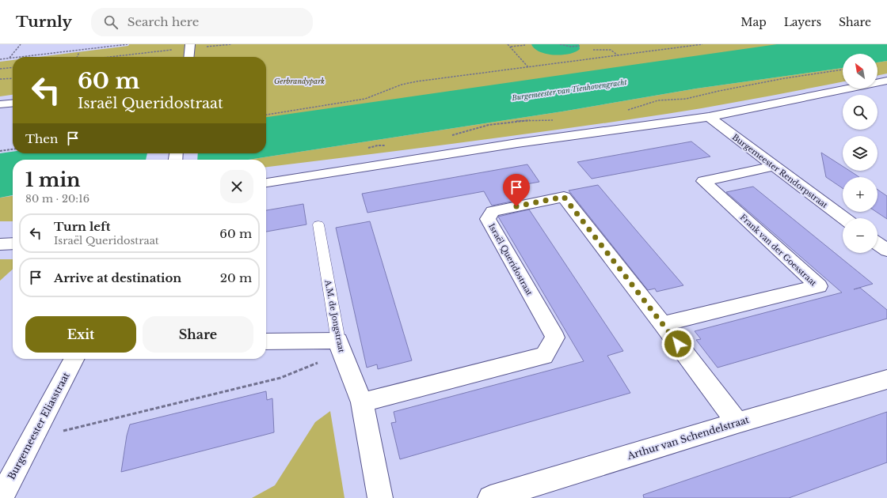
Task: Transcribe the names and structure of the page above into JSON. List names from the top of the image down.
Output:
{
  "streets": {
    "street": [
      "Burgemeester Rendorpstraat",
      "Frank van der Goesstraat",
      "Israël Queridostraat",
      "A.M. de Jongstraat",
      "Burgemeester Eliasstraat",
      "Arthur van Schendelstraat"
    ]
  },
  "crossings": [
    ["Burgemeester Rendorpstraat", "Frank van der Goesstraat"],
    ["Frank van der Goesstraat", "Israël Queridostraat"],
    ["Israël Queridostraat", "A.M. de Jongstraat"],
    ["Israël Queridostraat", "Arthur van Schendelstraat"]
  ],
  "water": ["Burgemeester van Tienhovengracht"],
  "parks": ["Gerbrandypark"],
  "north": "top left",
  "page": {
    "header": "Turnly",
    "search": "Search here",
    "nav": ["Map", "Layers", "Share"],
    "map_buttons": ["+", "−"],
    "turn": ["60 m", "Israël Queridostraat"],
    "then": "Then",
    "heading": ["1 min", "80 m · 20:16"],
    "list": [
      {
        "name": "Turn left",
        "note": "Israël Queridostraat",
        "value": "60 m"
      },
      {
        "name": "Arrive at destination",
        "value": "20 m"
      }
    ],
    "buttons": ["Exit", "Share"]
  }
}
